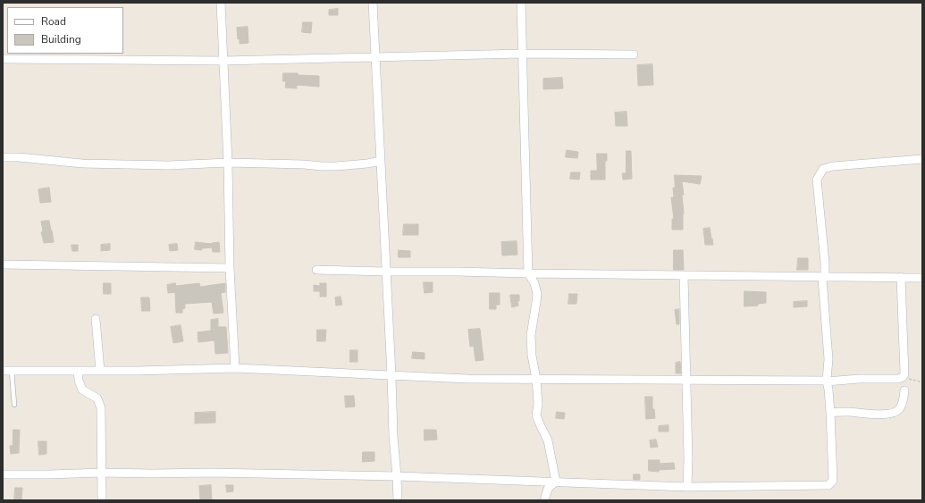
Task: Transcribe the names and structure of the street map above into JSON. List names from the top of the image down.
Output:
{
  "legend": ["Road", "Building"]
}
